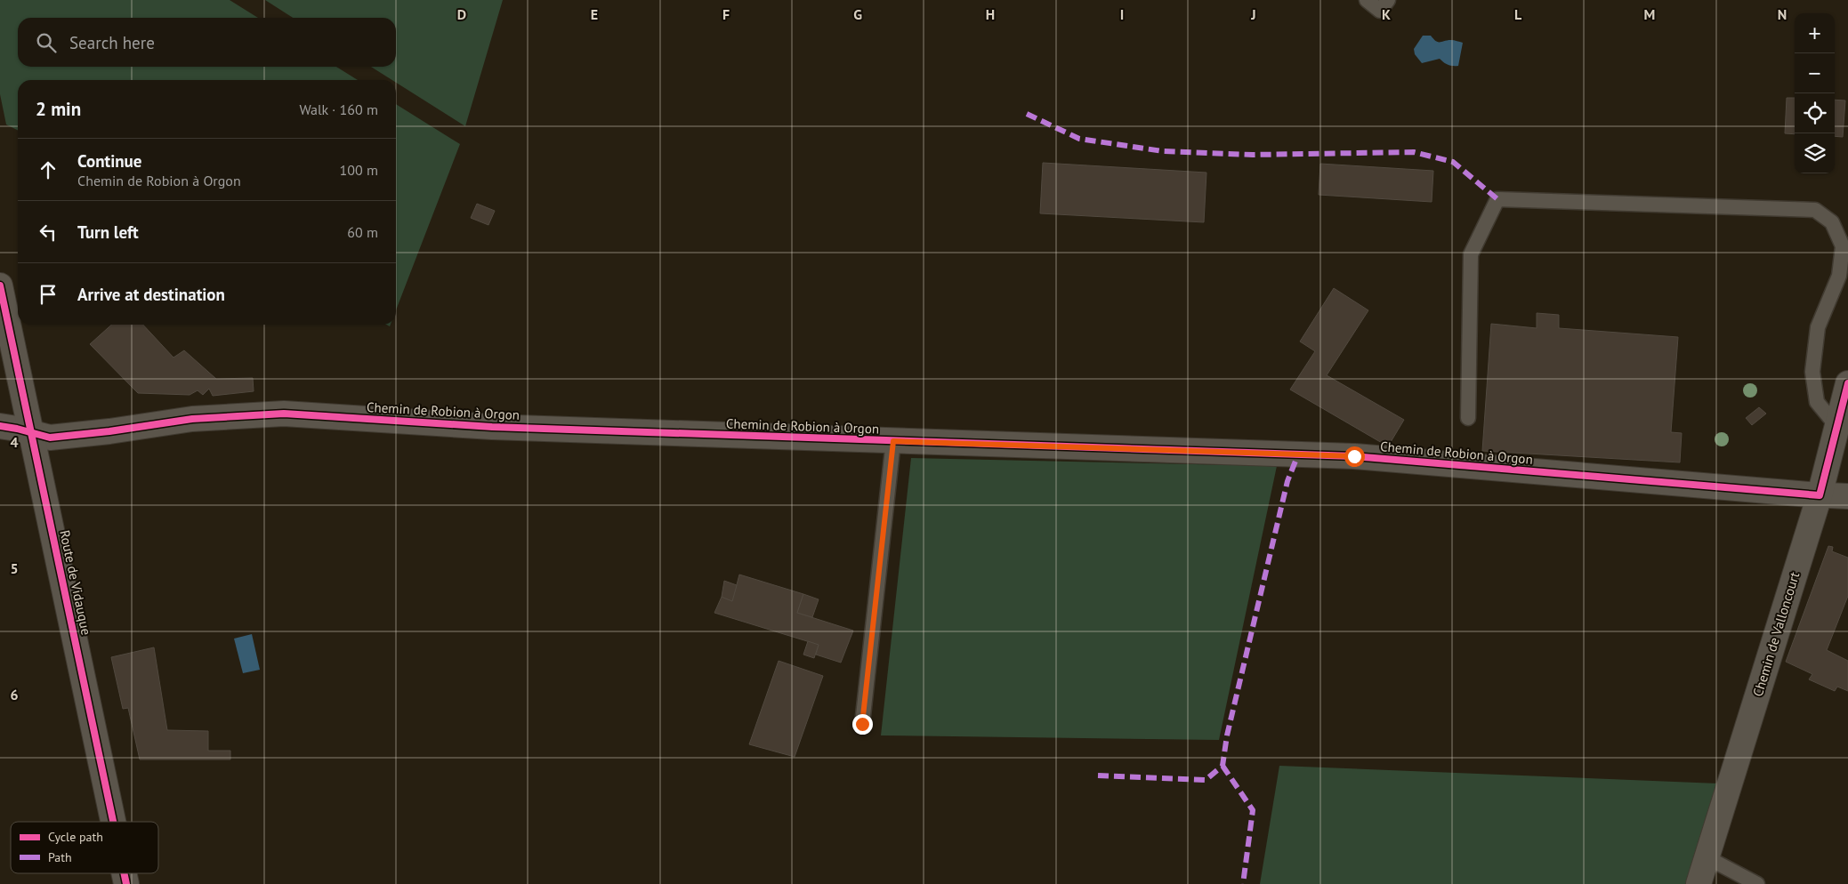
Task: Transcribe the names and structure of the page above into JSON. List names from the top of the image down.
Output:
{
  "streets": {
    "street": ["Chemin de Robion à Orgon", "Route de Vidauque", "Chemin de Valloncourt"]
  },
  "crossings": [
    ["Chemin de Robion à Orgon", "Route de Vidauque"],
    ["Chemin de Robion à Orgon", "Chemin de Valloncourt"]
  ],
  "legend": ["Cycle path", "Path"],
  "page": {
    "map_buttons": ["+", "−"],
    "search": "Search here",
    "heading": ["2 min", "Walk · 160 m"],
    "list": [
      ["Continue", "Chemin de Robion à Orgon", "100 m"],
      ["Turn left", "60 m"],
      "Arrive at destination"
    ]
  },
  "grid": {
    "columns": [
      "D",
      "E",
      "F",
      "G",
      "H",
      "I",
      "J",
      "K",
      "L",
      "M",
      "N"
    ],
    "rows": ["4", "5", "6"]
  }
}
